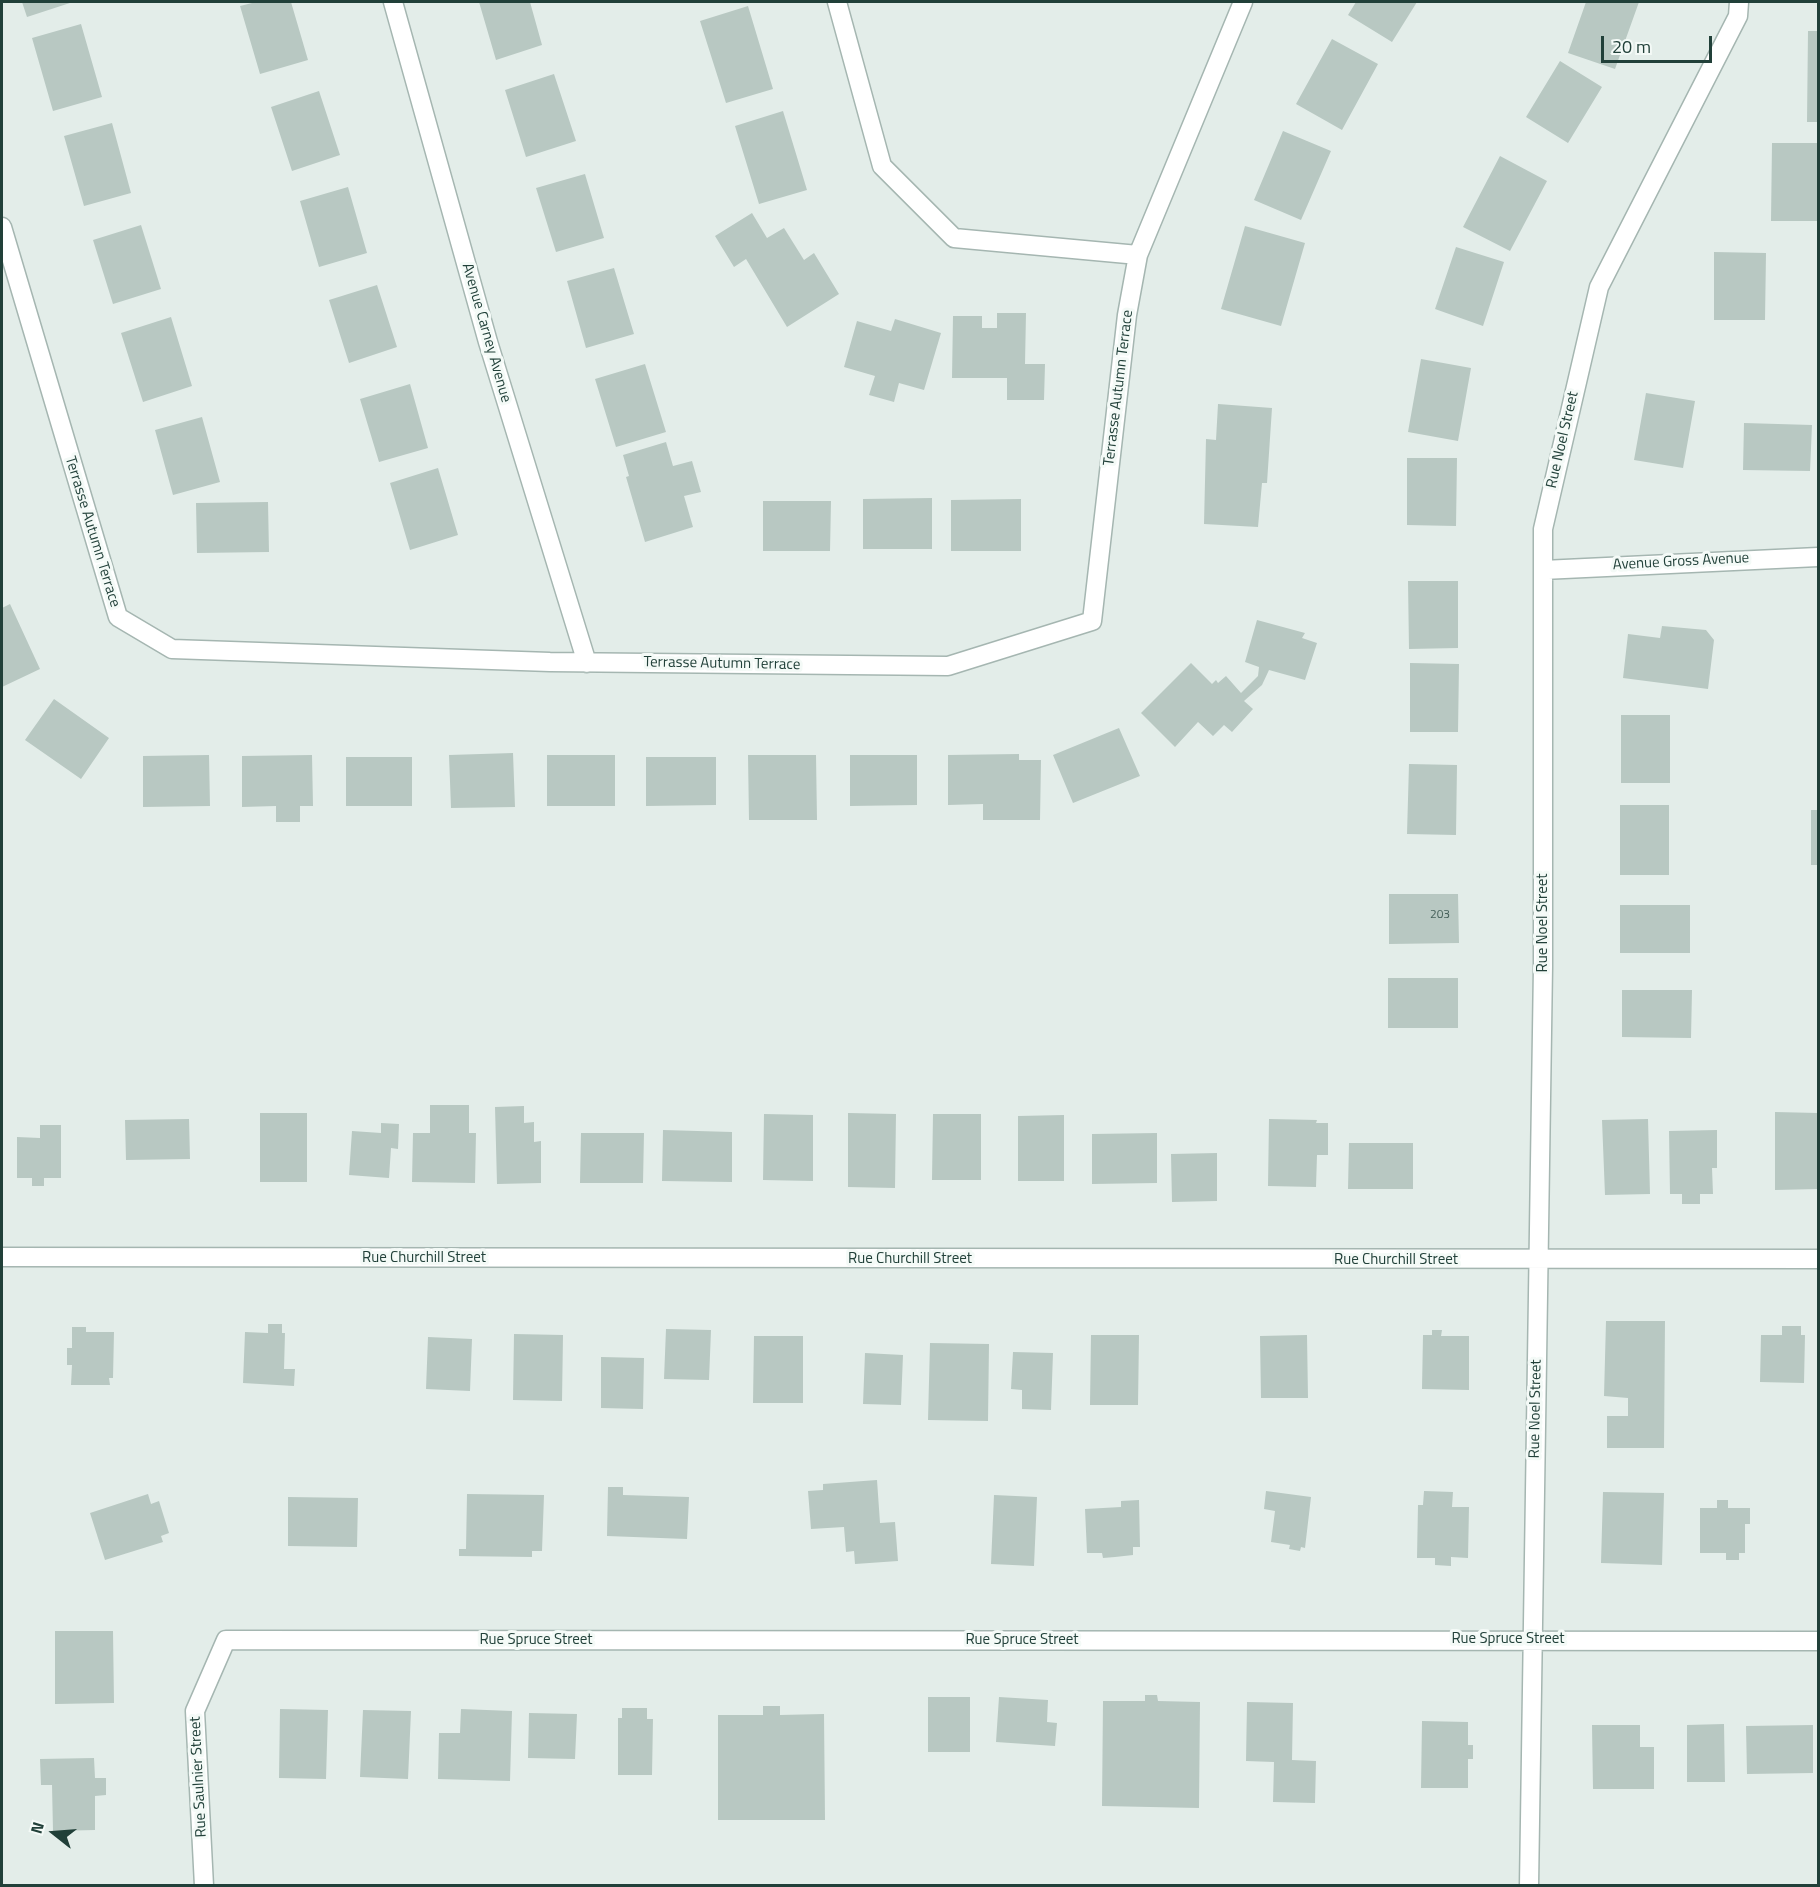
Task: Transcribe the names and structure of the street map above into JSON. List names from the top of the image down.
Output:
{
  "streets": {
    "street": [
      "Avenue Carney Avenue",
      "Terrasse Autumn Terrace",
      "Rue Noel Street",
      "Avenue Gross Avenue",
      "Rue Churchill Street",
      "Rue Spruce Street",
      "Rue Saulnier Street"
    ]
  },
  "crossings": [
    ["Avenue Carney Avenue", "Terrasse Autumn Terrace"],
    ["Rue Noel Street", "Avenue Gross Avenue"],
    ["Rue Noel Street", "Rue Churchill Street"],
    ["Rue Noel Street", "Rue Spruce Street"],
    ["Rue Spruce Street", "Rue Saulnier Street"]
  ],
  "house_numbers": ["203"],
  "scale_bar": "20 m",
  "north": "left"
}
